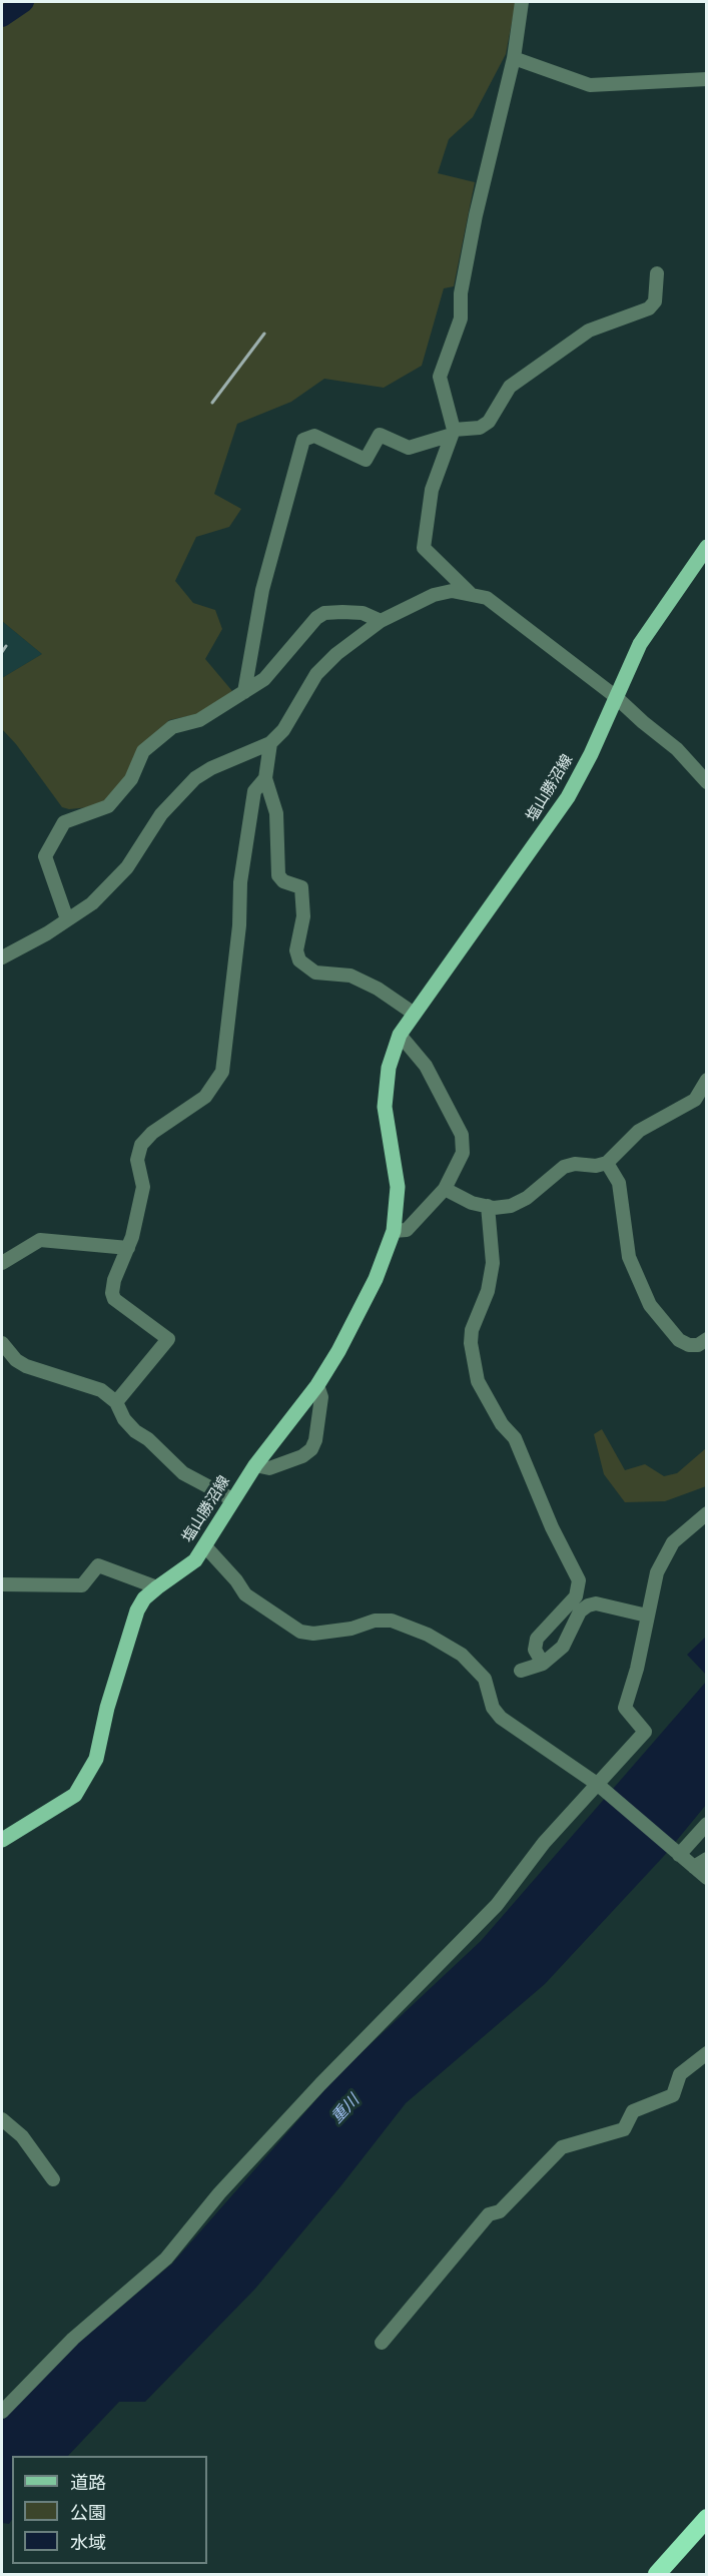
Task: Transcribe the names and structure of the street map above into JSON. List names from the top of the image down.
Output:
{
  "streets": {
    "main road": ["塩山勝沼線"]
  },
  "water": ["重川"],
  "legend": ["道路", "公園", "水域"]
}
